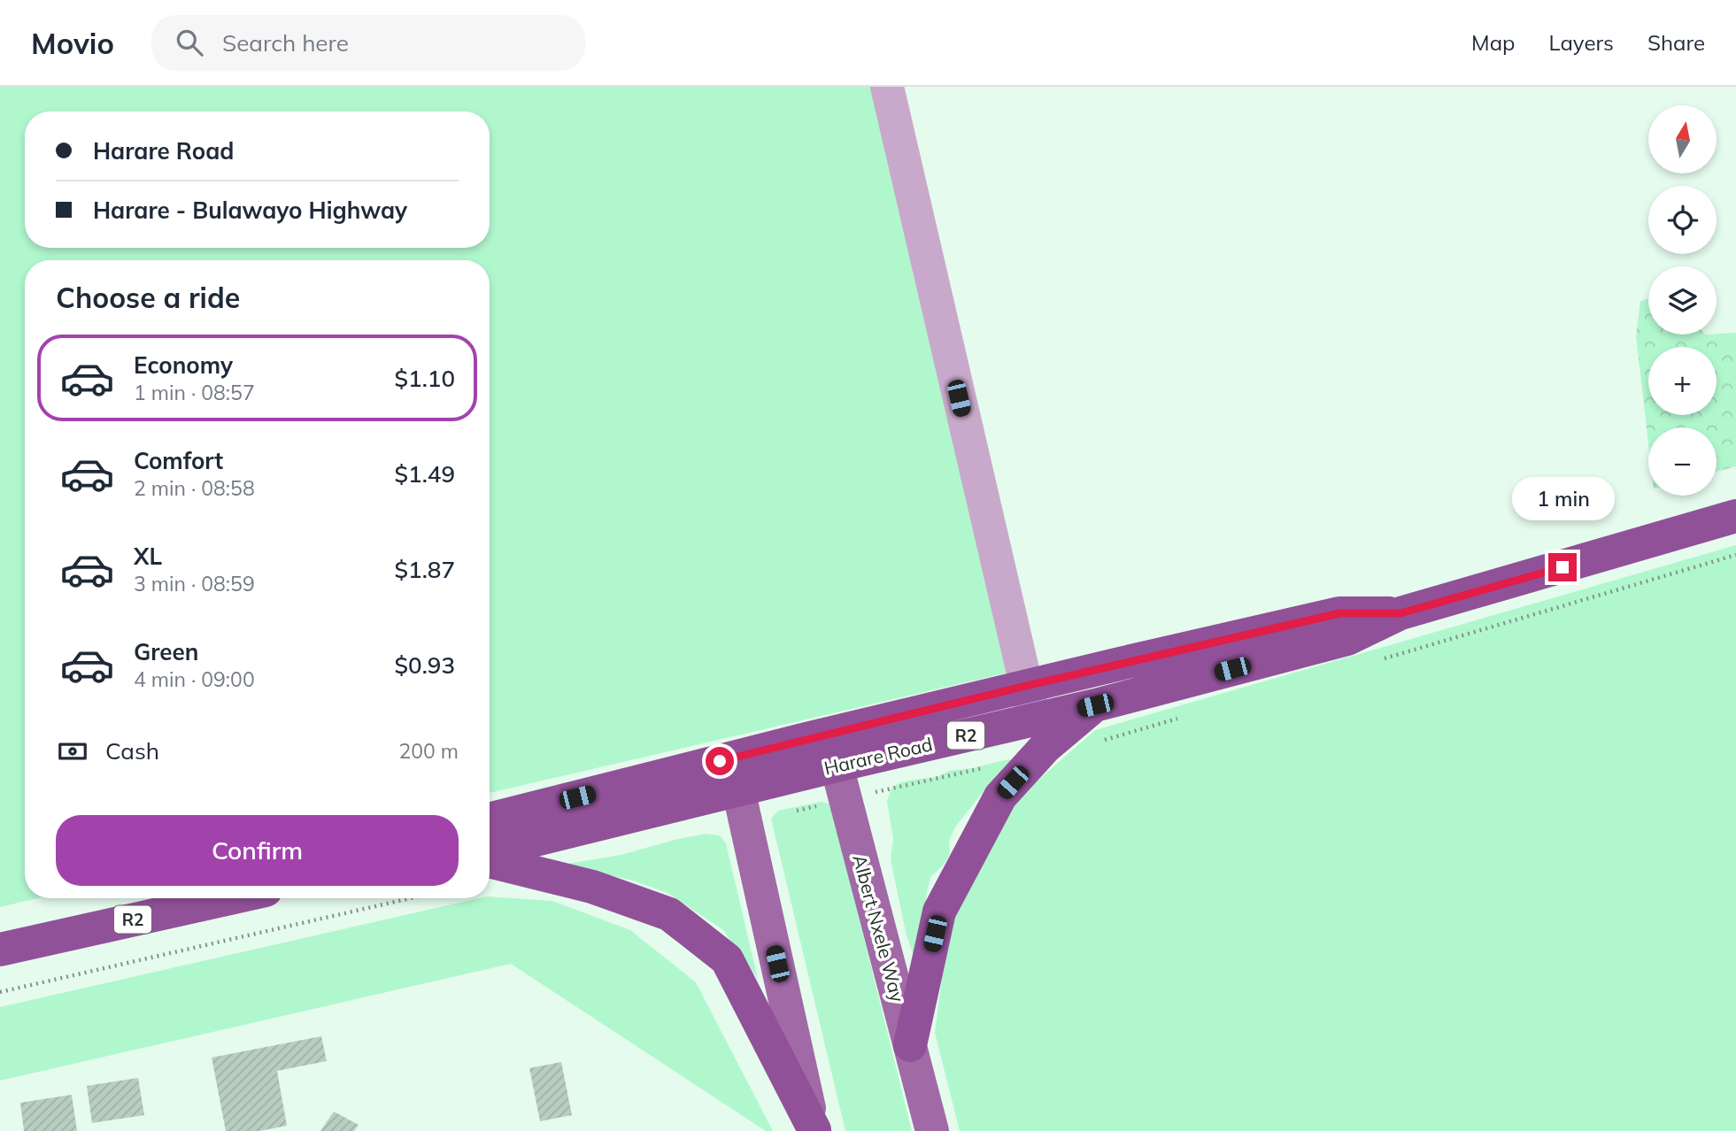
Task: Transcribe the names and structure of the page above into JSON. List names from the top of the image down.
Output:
{
  "streets": {
    "highway": ["R2", "Harare Road"],
    "main road": ["Albert Nxele Way"]
  },
  "crossings": [
    ["R2", "Harare Road"],
    ["Harare Road", "Albert Nxele Way"]
  ],
  "north": "top",
  "page": {
    "header": "Movio",
    "search": "Search here",
    "nav": ["Map", "Layers", "Share"],
    "map_buttons": ["+", "−"],
    "banner": ["Harare Road", "Harare - Bulawayo Highway"],
    "heading": "Choose a ride",
    "list": [
      {
        "name": "Economy",
        "note": "1 min · 08:57",
        "value": "$1.10"
      },
      {
        "name": "Comfort",
        "note": "2 min · 08:58",
        "value": "$1.49"
      },
      {
        "name": "XL",
        "note": "3 min · 08:59",
        "value": "$1.87"
      },
      {
        "name": "Green",
        "note": "4 min · 09:00",
        "value": "$0.93"
      }
    ],
    "bubble": "1 min",
    "pay": ["Cash", "200 m"],
    "buttons": "Confirm"
  }
}
